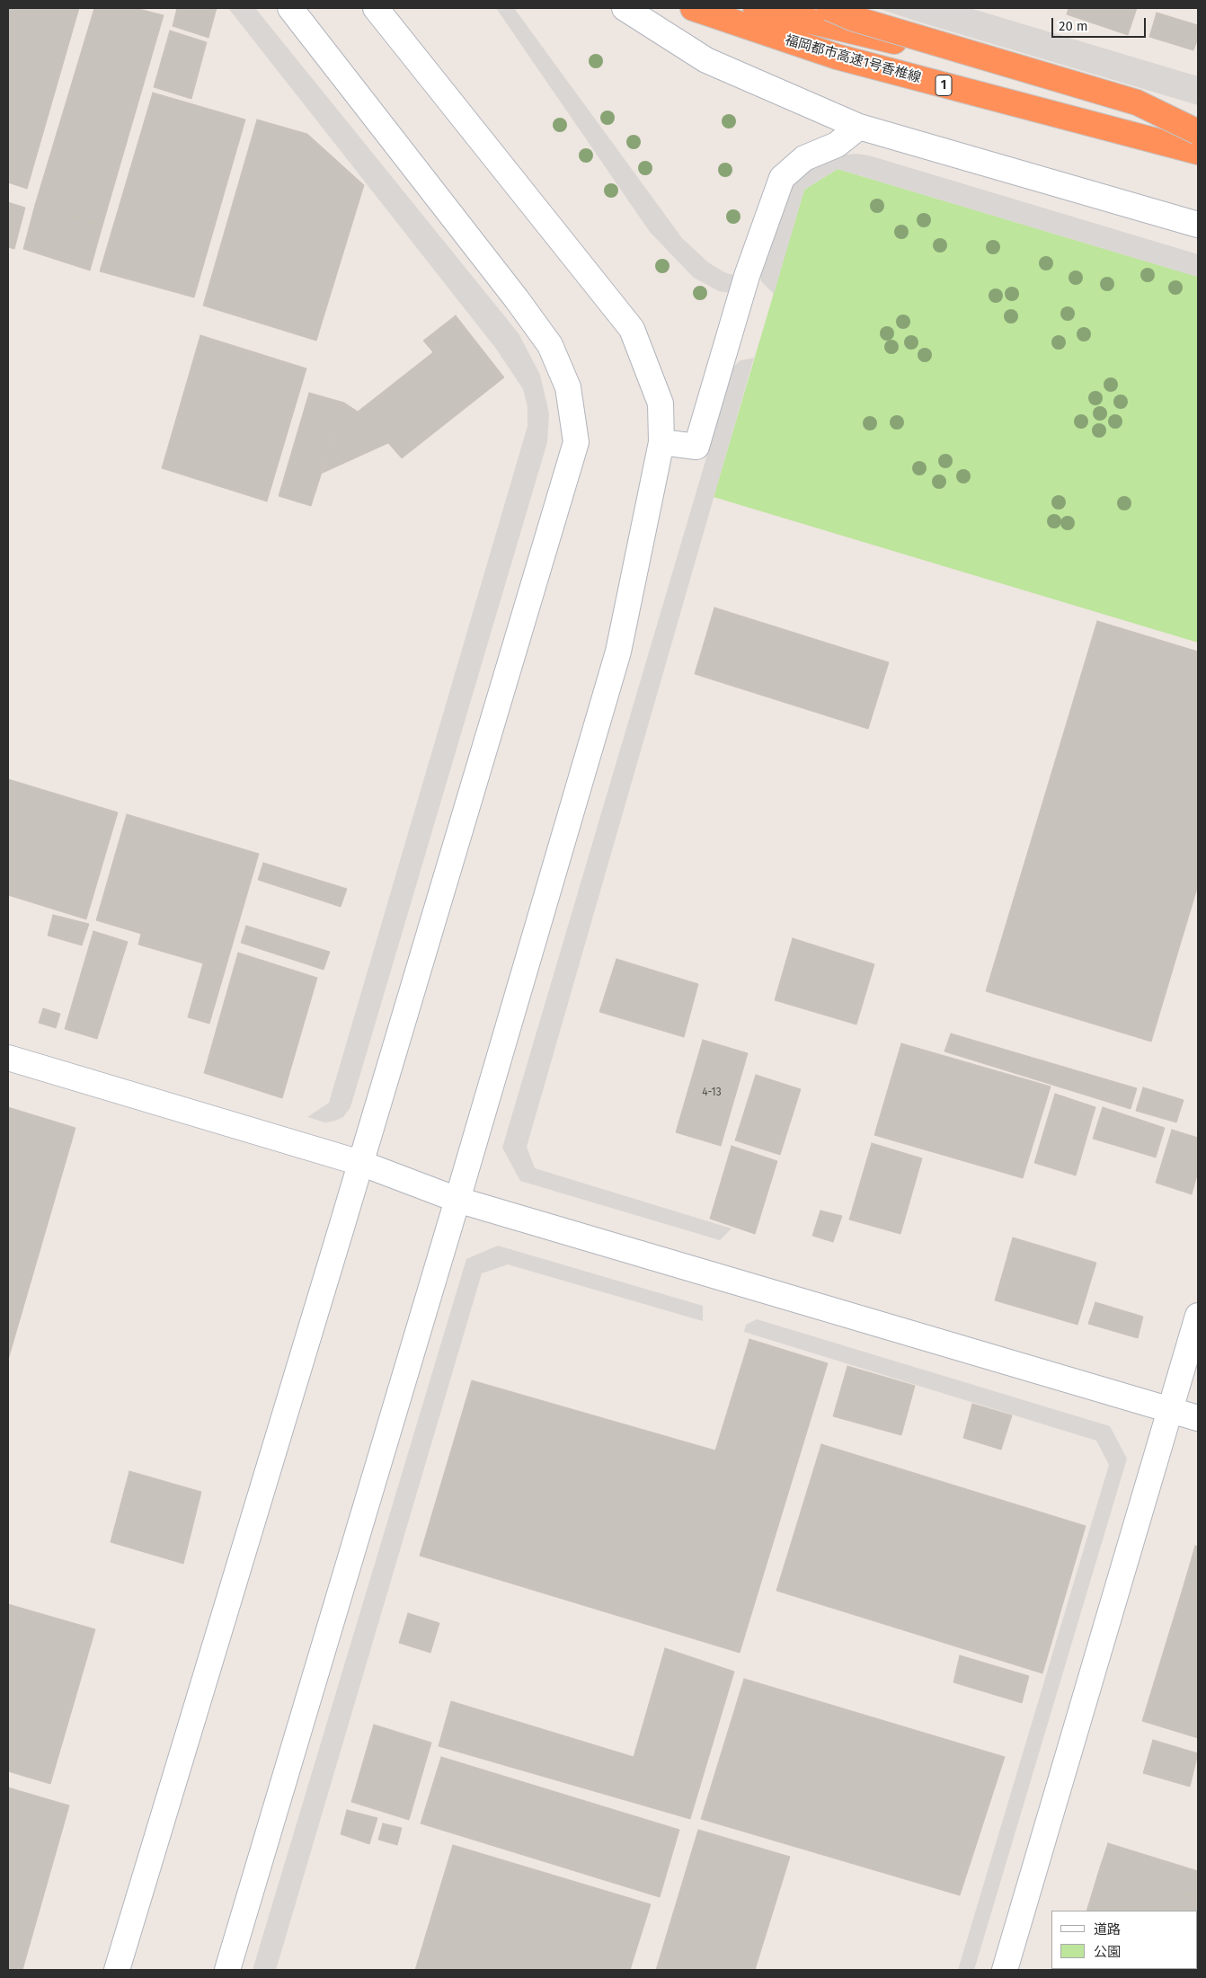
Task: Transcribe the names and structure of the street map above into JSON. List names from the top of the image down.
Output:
{
  "streets": {
    "highway": ["福岡都市高速1号香椎線", "1"]
  },
  "house_numbers": ["4-13"],
  "legend": ["道路", "公園"],
  "scale_bar": "20 m"
}
